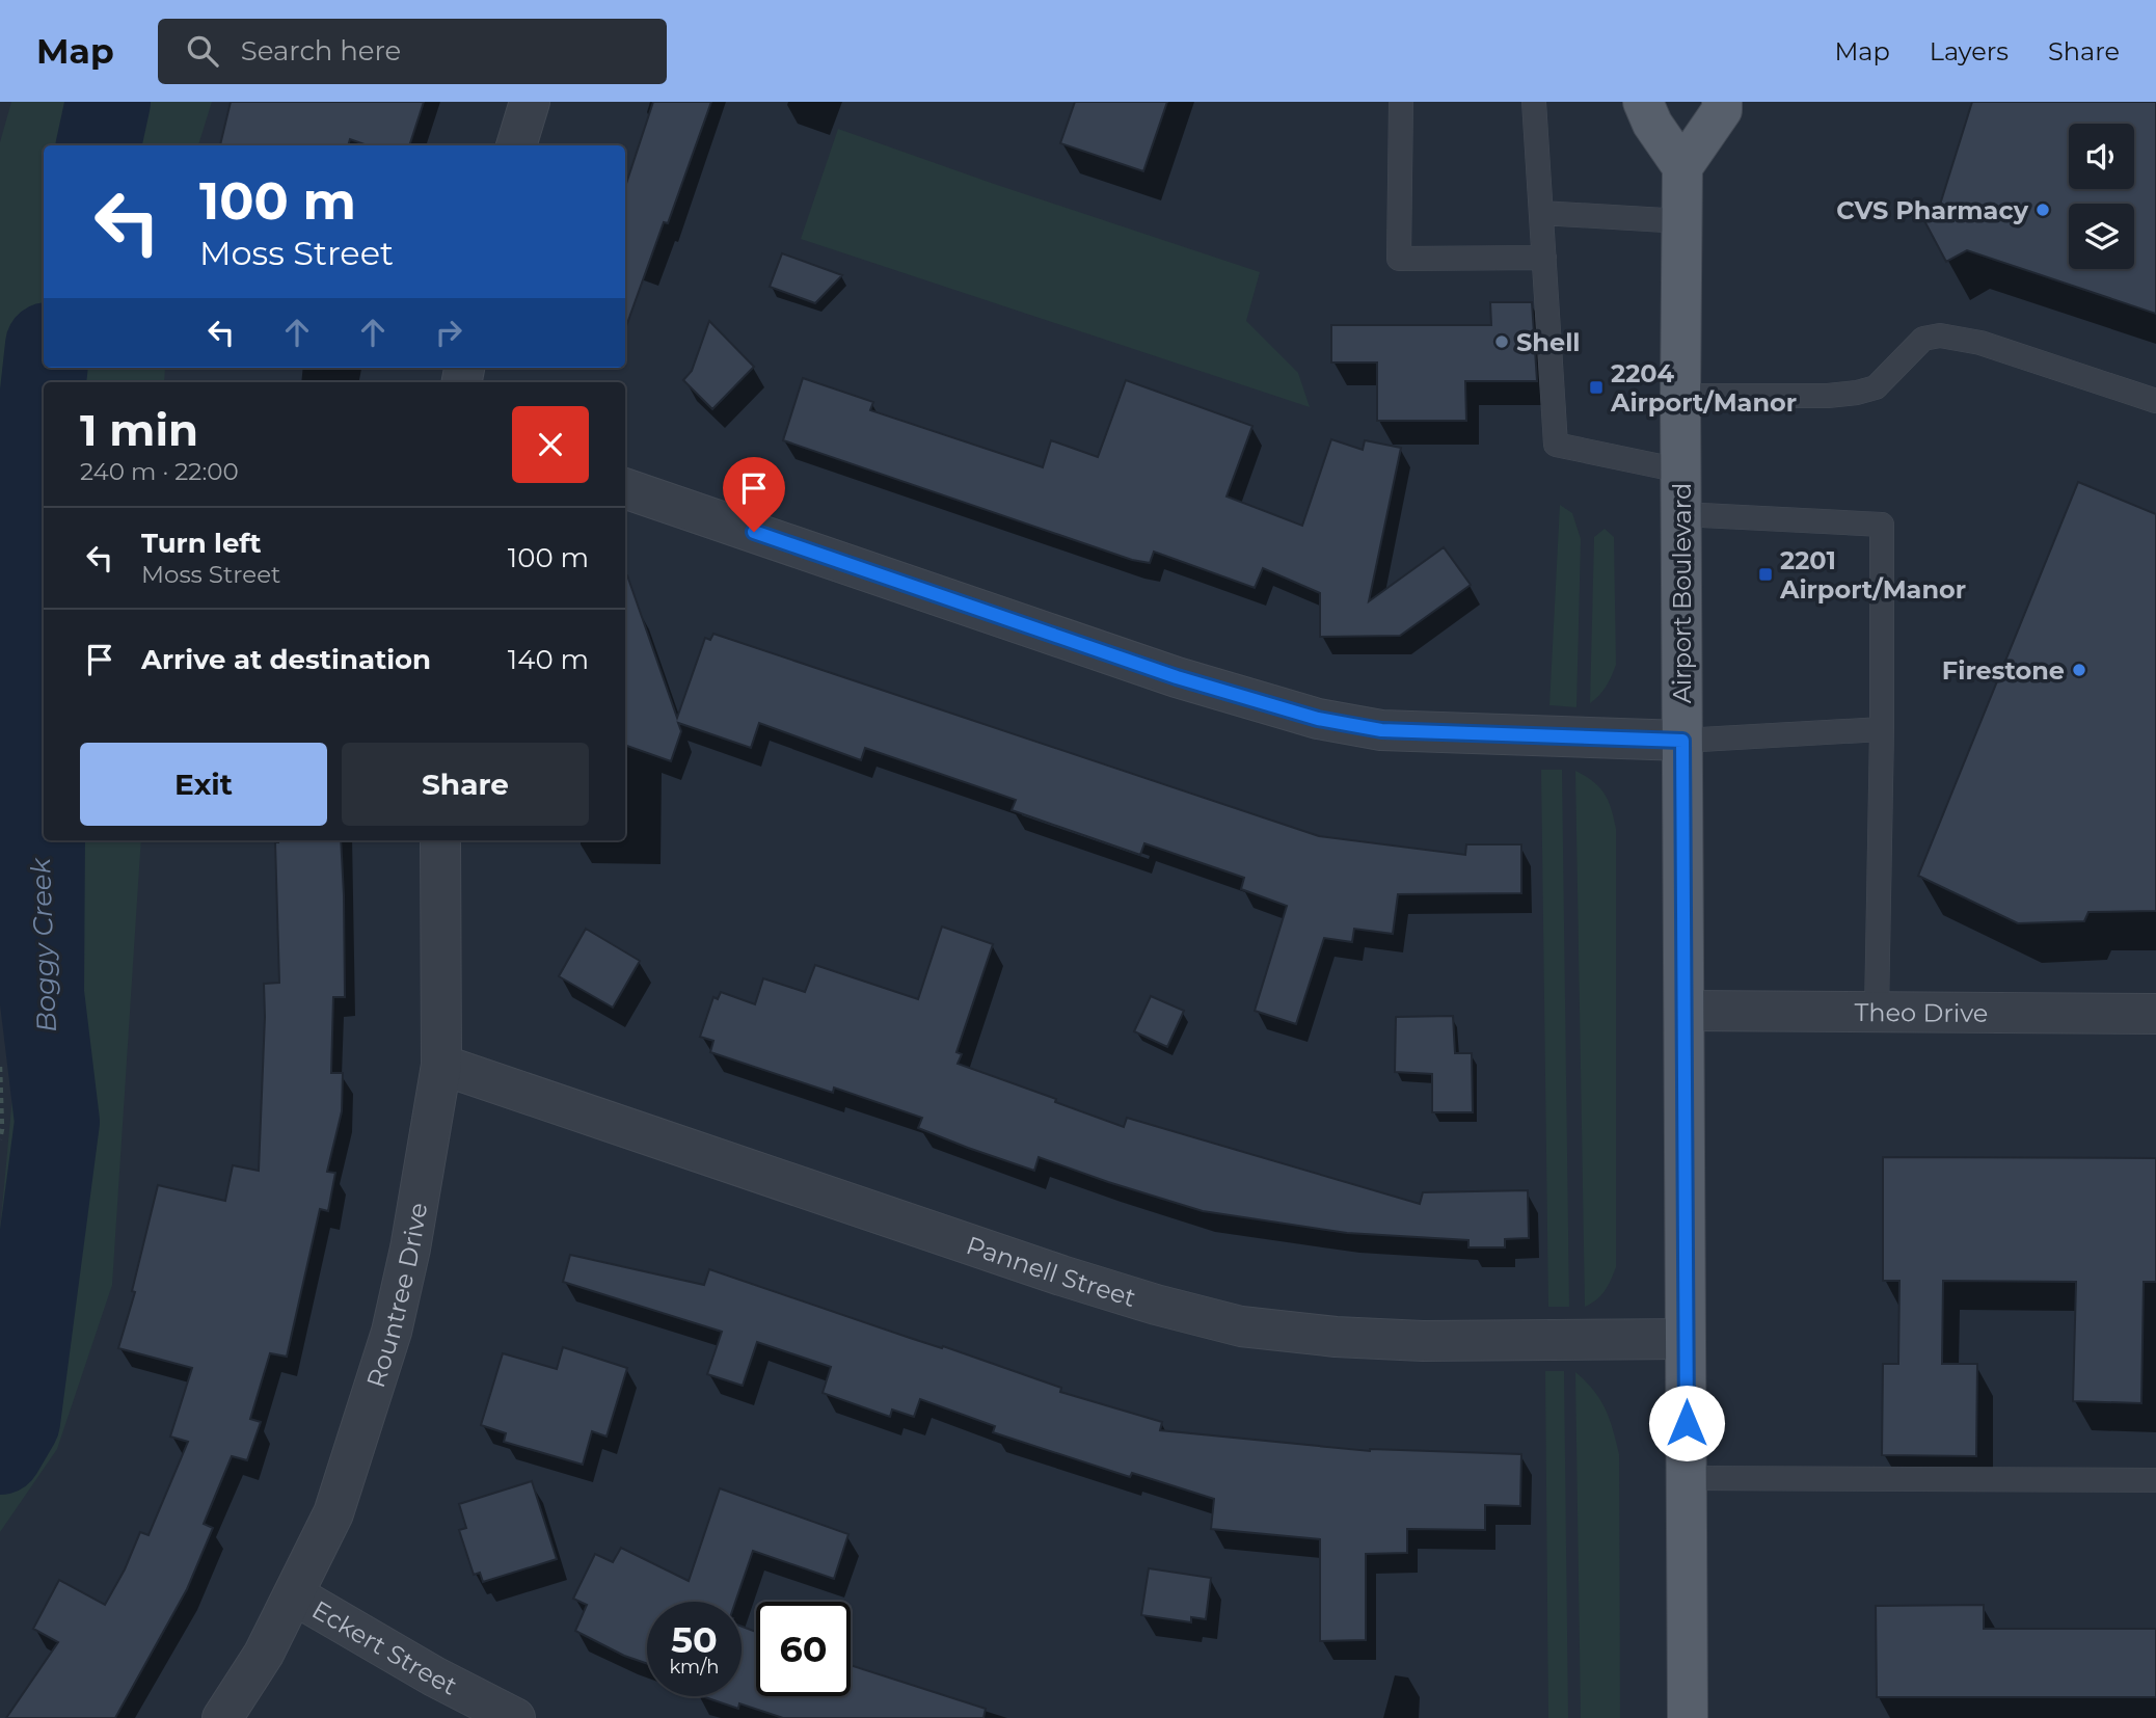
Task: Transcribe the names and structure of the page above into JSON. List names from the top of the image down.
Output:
{
  "streets": {
    "main road": ["Airport Boulevard"],
    "street": [
      "Theo Drive",
      "Pannell Street",
      "Rountree Drive",
      "Eckert Street"
    ]
  },
  "crossings": [
    ["Airport Boulevard", "Theo Drive"],
    ["Airport Boulevard", "Pannell Street"],
    ["Pannell Street", "Rountree Drive"],
    ["Rountree Drive", "Eckert Street"]
  ],
  "water": ["Boggy Creek"],
  "places": {
    "other": ["CVS Pharmacy", "Shell", "Firestone"],
    "transit": ["2204 Airport/Manor", "2201 Airport/Manor"]
  },
  "page": {
    "header": "Map",
    "search": "Search here",
    "nav": ["Map", "Layers", "Share"],
    "turn": ["100 m", "Moss Street"],
    "heading": ["1 min", "240 m · 22:00"],
    "list": [
      {
        "name": "Turn left",
        "note": "Moss Street",
        "value": "100 m"
      },
      {
        "name": "Arrive at destination",
        "value": "140 m"
      }
    ],
    "buttons": ["Exit", "Share"],
    "speed": "50 km/h",
    "limit": "60"
  }
}
